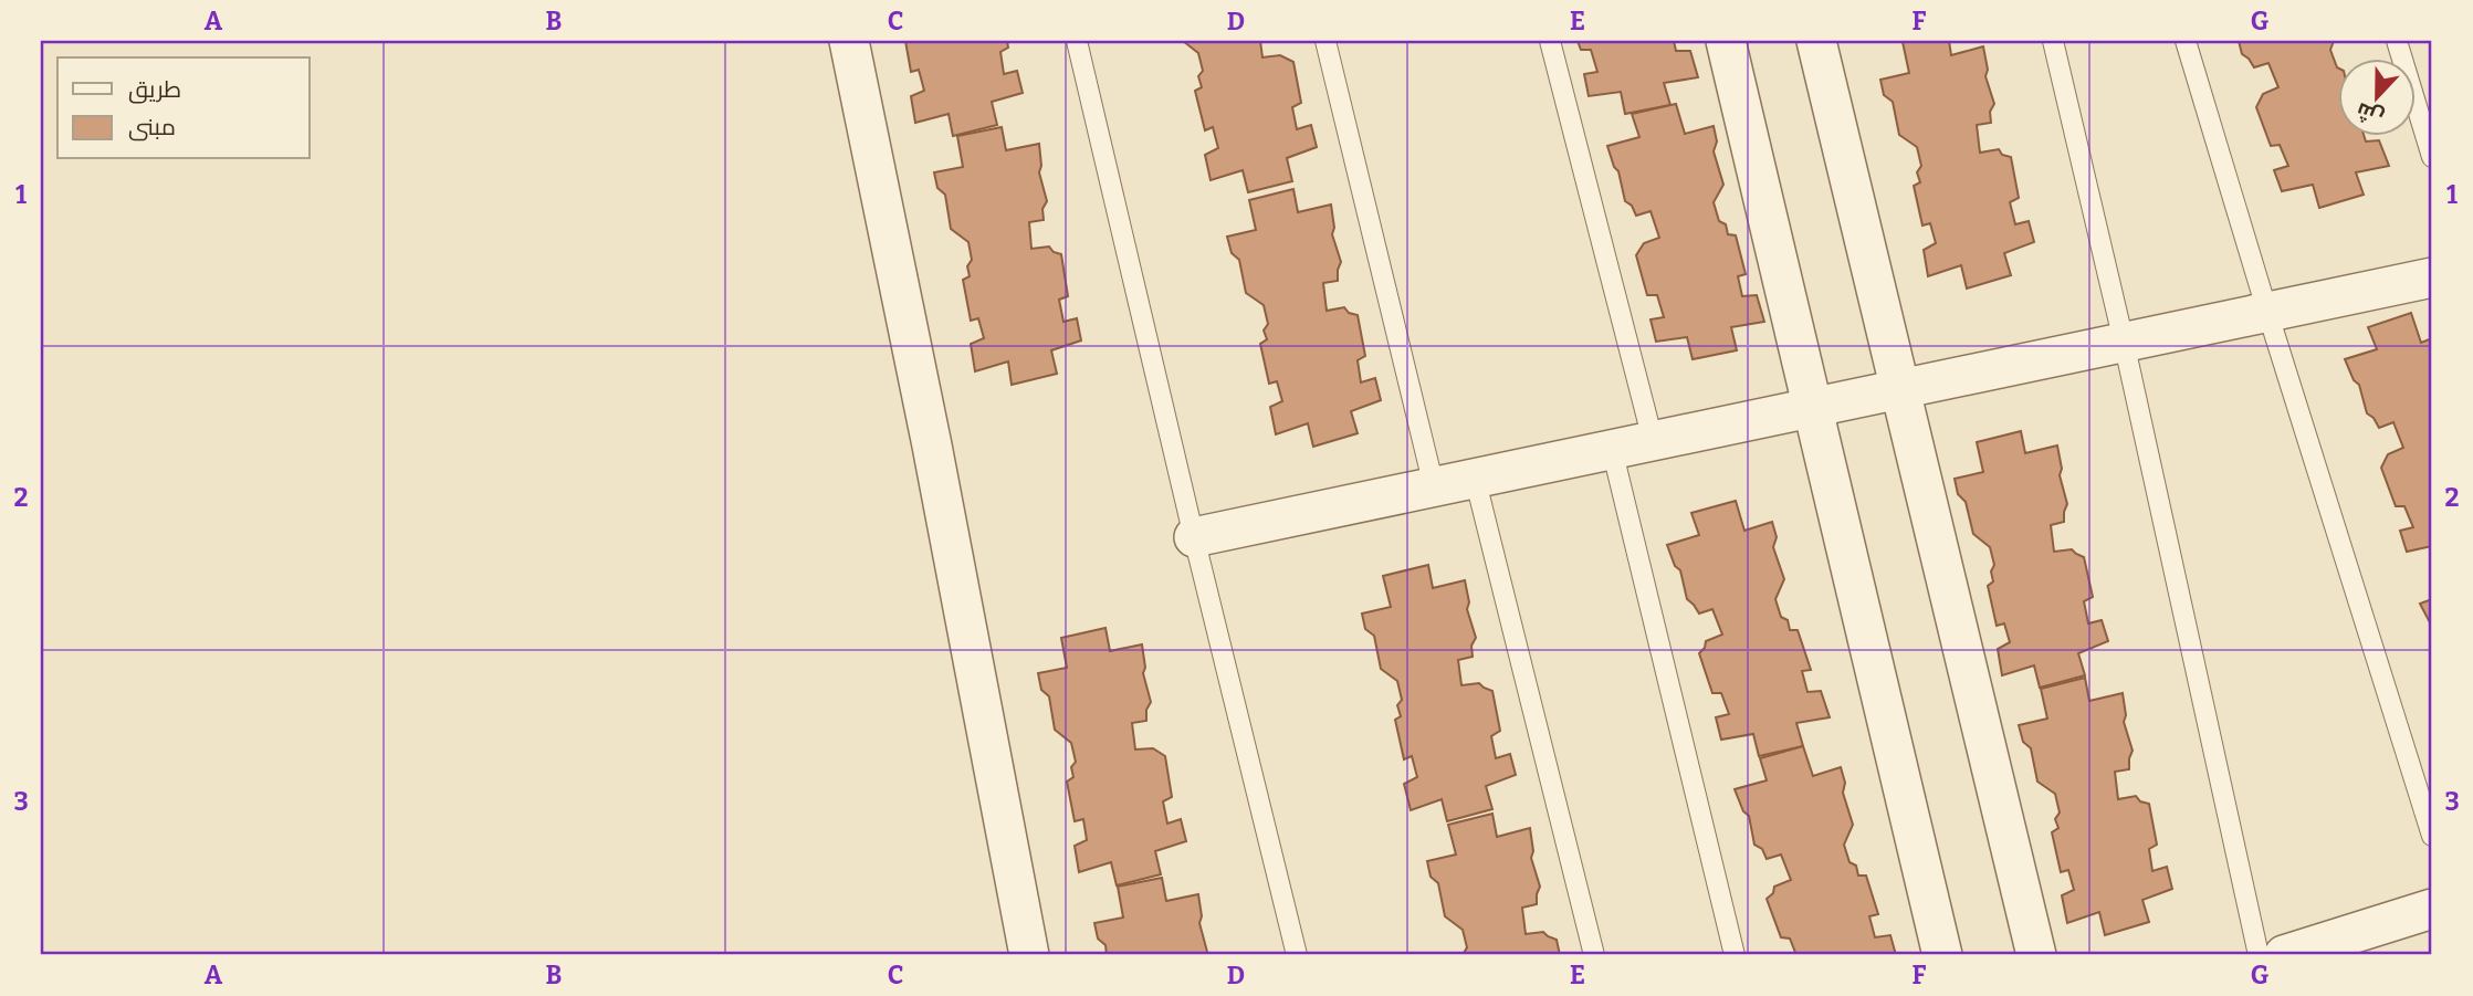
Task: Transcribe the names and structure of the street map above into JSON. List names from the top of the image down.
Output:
{
  "legend": ["طريق", "مبنى"],
  "north": "bottom",
  "grid": {
    "columns": [
      "A",
      "B",
      "C",
      "D",
      "E",
      "F",
      "G"
    ],
    "rows": ["1", "2", "3"]
  }
}
